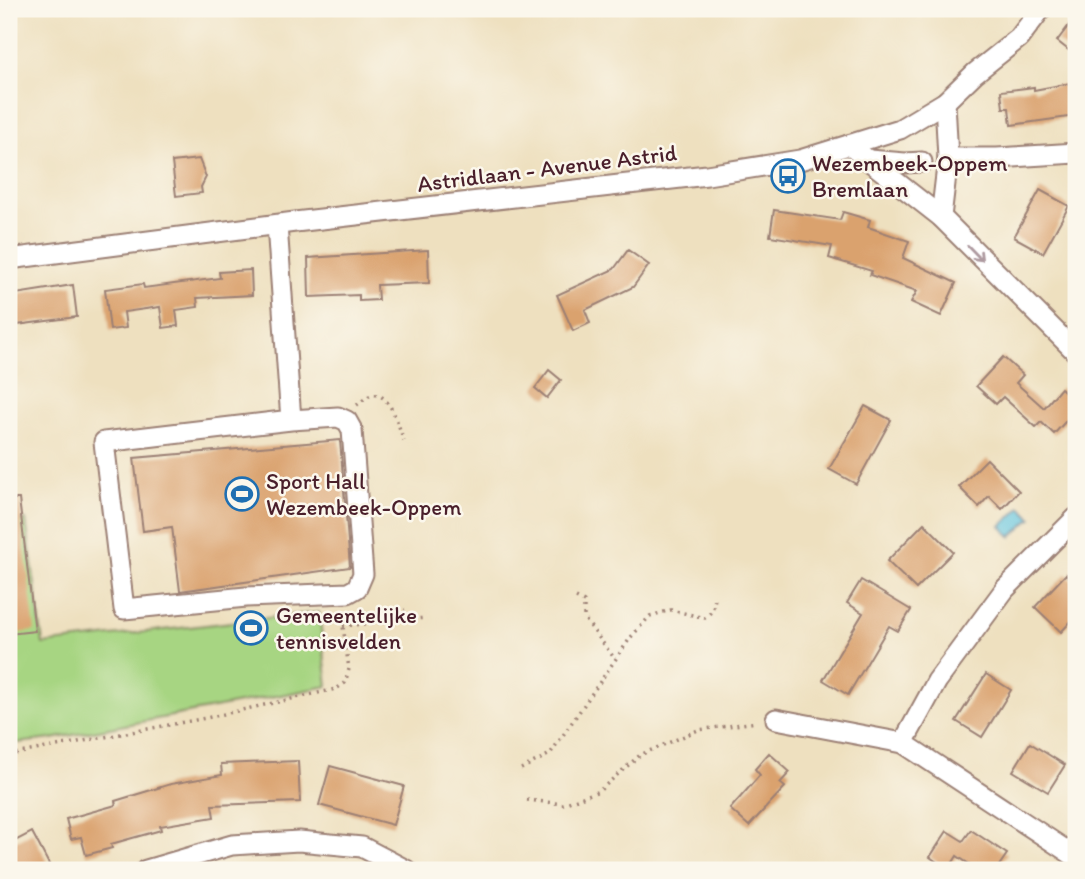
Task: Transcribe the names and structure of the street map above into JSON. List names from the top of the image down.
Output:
{
  "streets": {
    "street": ["Astridlaan - Avenue Astrid"]
  },
  "places": {
    "bus stop": ["Wezembeek-Oppem Bremlaan"],
    "sports": ["Sport Hall Wezembeek-Oppem", "Gemeentelijke tennisvelden"]
  }
}
